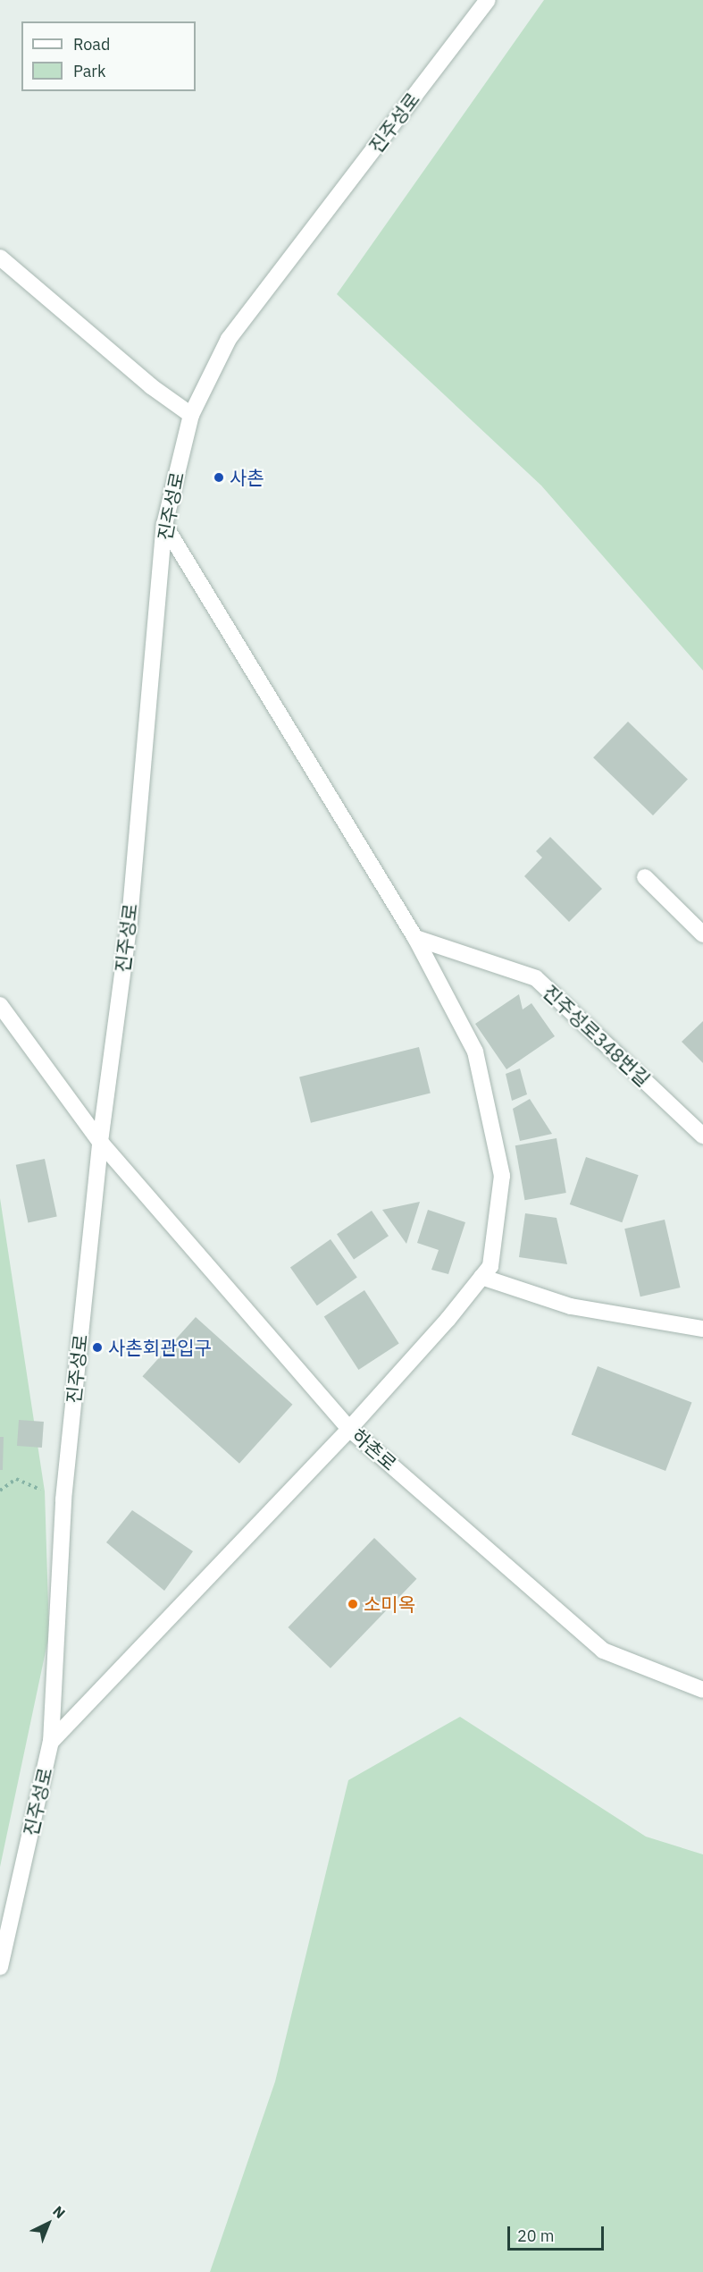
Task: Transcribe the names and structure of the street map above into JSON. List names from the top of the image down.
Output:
{
  "streets": {
    "street": ["진주성로", "진주성로348번길", "하촌로"]
  },
  "crossings": [
    ["진주성로", "하촌로"]
  ],
  "places": ["사촌", "사촌회관입구", "소미옥"],
  "legend": ["Road", "Park"],
  "scale_bar": "20 m",
  "north": "top right"
}
